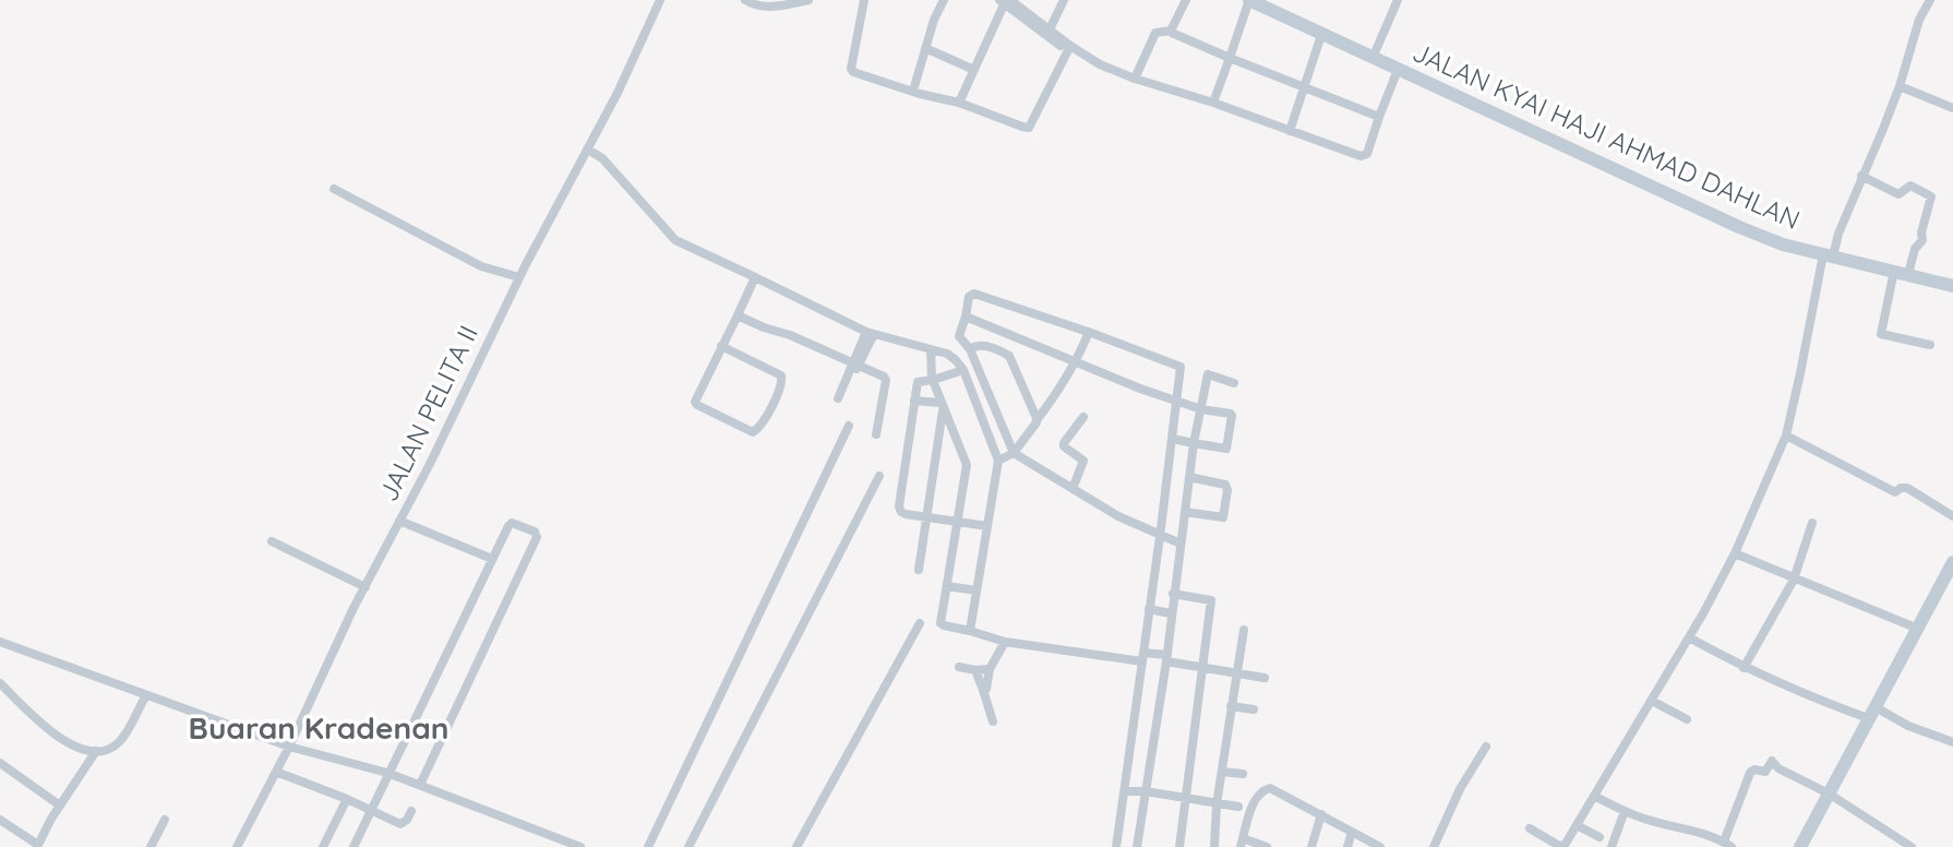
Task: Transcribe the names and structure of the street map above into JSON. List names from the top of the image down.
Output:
{
  "streets": {
    "street": ["JALAN KYAI HAJI AHMAD DAHLAN", "JALAN PELITA II"]
  },
  "districts": ["Buaran Kradenan"]
}
